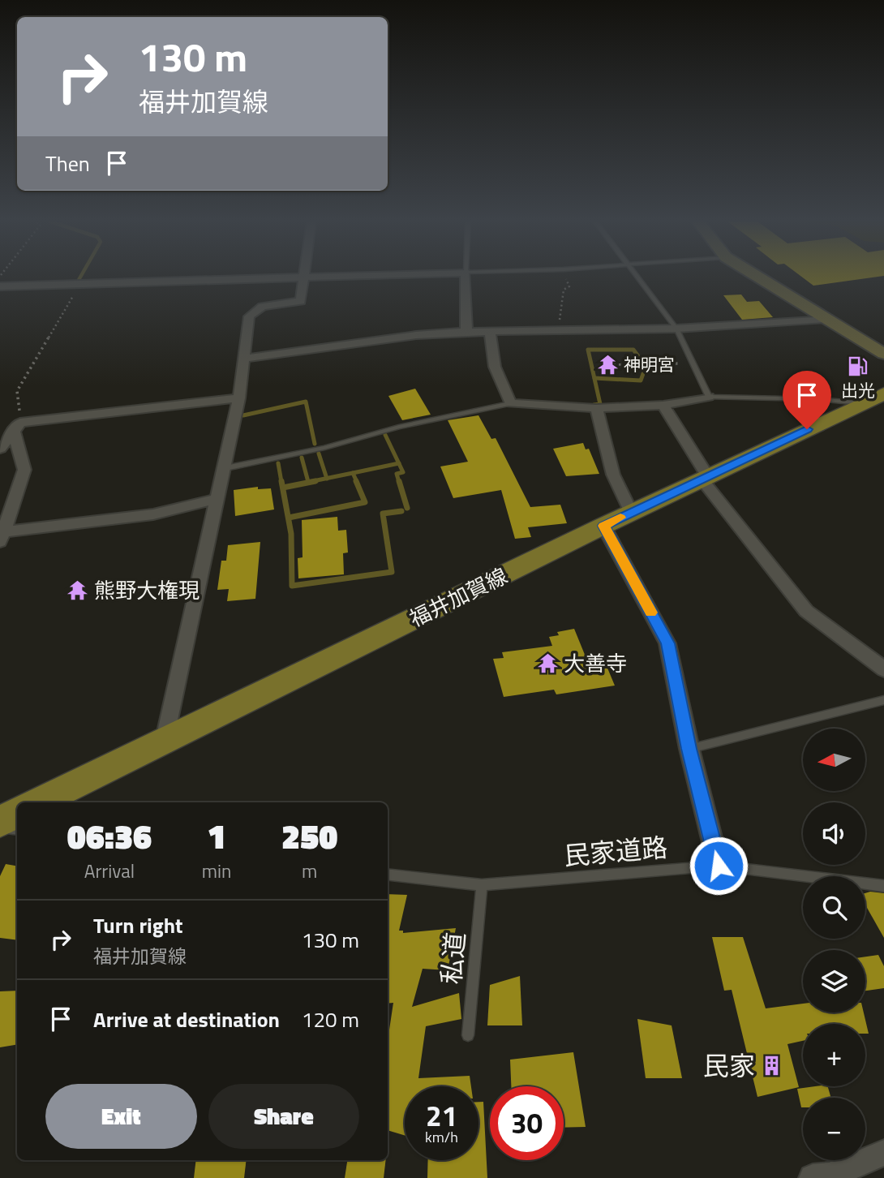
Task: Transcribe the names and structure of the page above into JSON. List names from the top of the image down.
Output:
{
  "streets": {
    "main road": ["福井加賀線"],
    "lane": ["民家道路", "私道"]
  },
  "crossings": [
    ["民家道路", "私道"]
  ],
  "places": {
    "temple": ["神明宮", "熊野大権現", "大善寺"],
    "fuel station": ["出光"],
    "building": ["民家"]
  },
  "north": "left",
  "page": {
    "turn": ["130 m", "福井加賀線"],
    "then": "Then",
    "map_buttons": ["+", "−"],
    "eta": [
      "06:36",
      "Arrival",
      "1",
      "min",
      "250",
      "m"
    ],
    "list": [
      {
        "name": "Turn right",
        "note": "福井加賀線",
        "value": "130 m"
      },
      {
        "name": "Arrive at destination",
        "value": "120 m"
      }
    ],
    "buttons": ["Exit", "Share"],
    "speed": "21 km/h",
    "limit": "30"
  }
}
